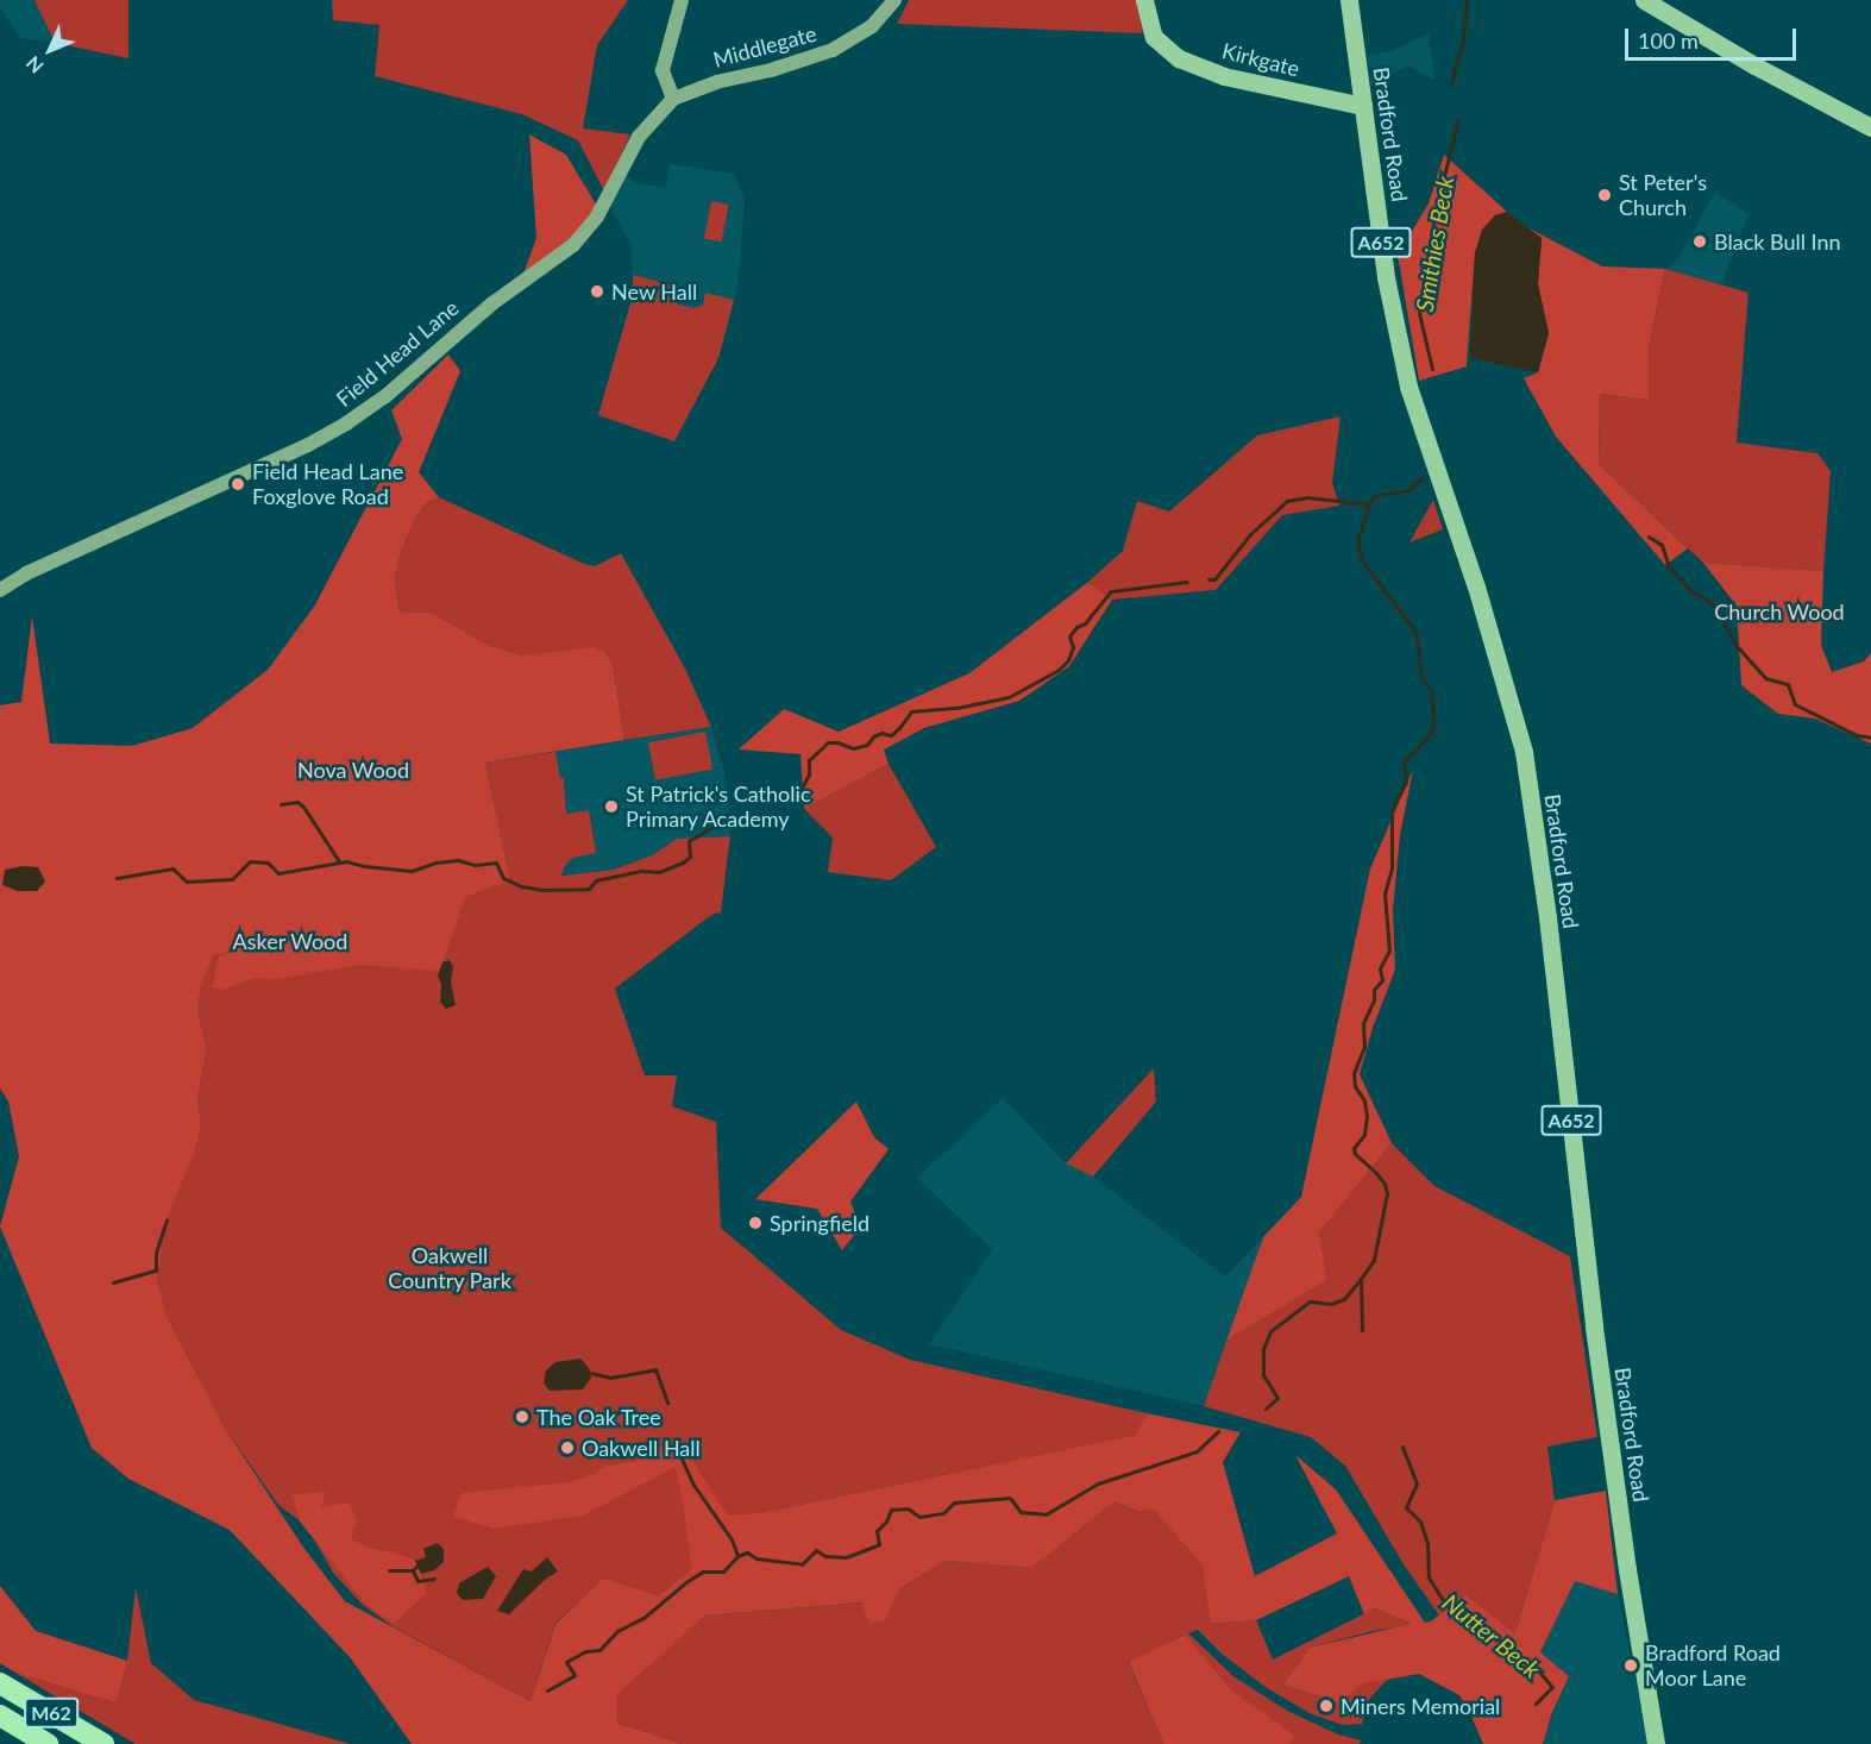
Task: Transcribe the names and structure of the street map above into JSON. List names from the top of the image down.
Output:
{
  "streets": {
    "highway": ["M62"],
    "main road": [
      "Middlegate",
      "Kirkgate",
      "Bradford Road",
      "A652",
      "Field Head Lane"
    ]
  },
  "crossings": [
    ["Middlegate", "Field Head Lane"],
    ["Kirkgate", "Bradford Road"]
  ],
  "water": ["Smithies Beck", "Nutter Beck"],
  "parks": [
    "Church Wood",
    "Nova Wood",
    "Asker Wood",
    "Oakwell Country Park"
  ],
  "places": [
    "St Peter's Church",
    "Black Bull Inn",
    "New Hall",
    "Field Head Lane Foxglove Road",
    "St Patrick's Catholic Primary Academy",
    "Springfield",
    "The Oak Tree",
    "Oakwell Hall",
    "Bradford Road Moor Lane",
    "Miners Memorial"
  ],
  "scale_bar": "100 m",
  "north": "bottom left"
}
